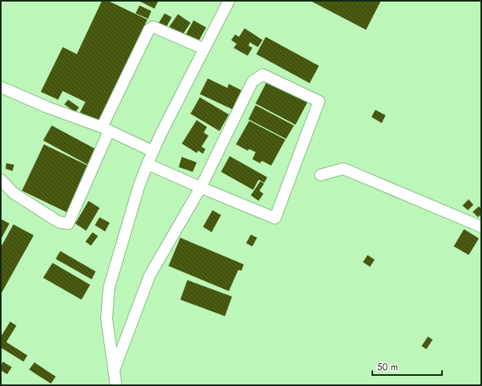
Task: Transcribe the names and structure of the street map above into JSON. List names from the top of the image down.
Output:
{
  "scale_bar": "50 m"
}
